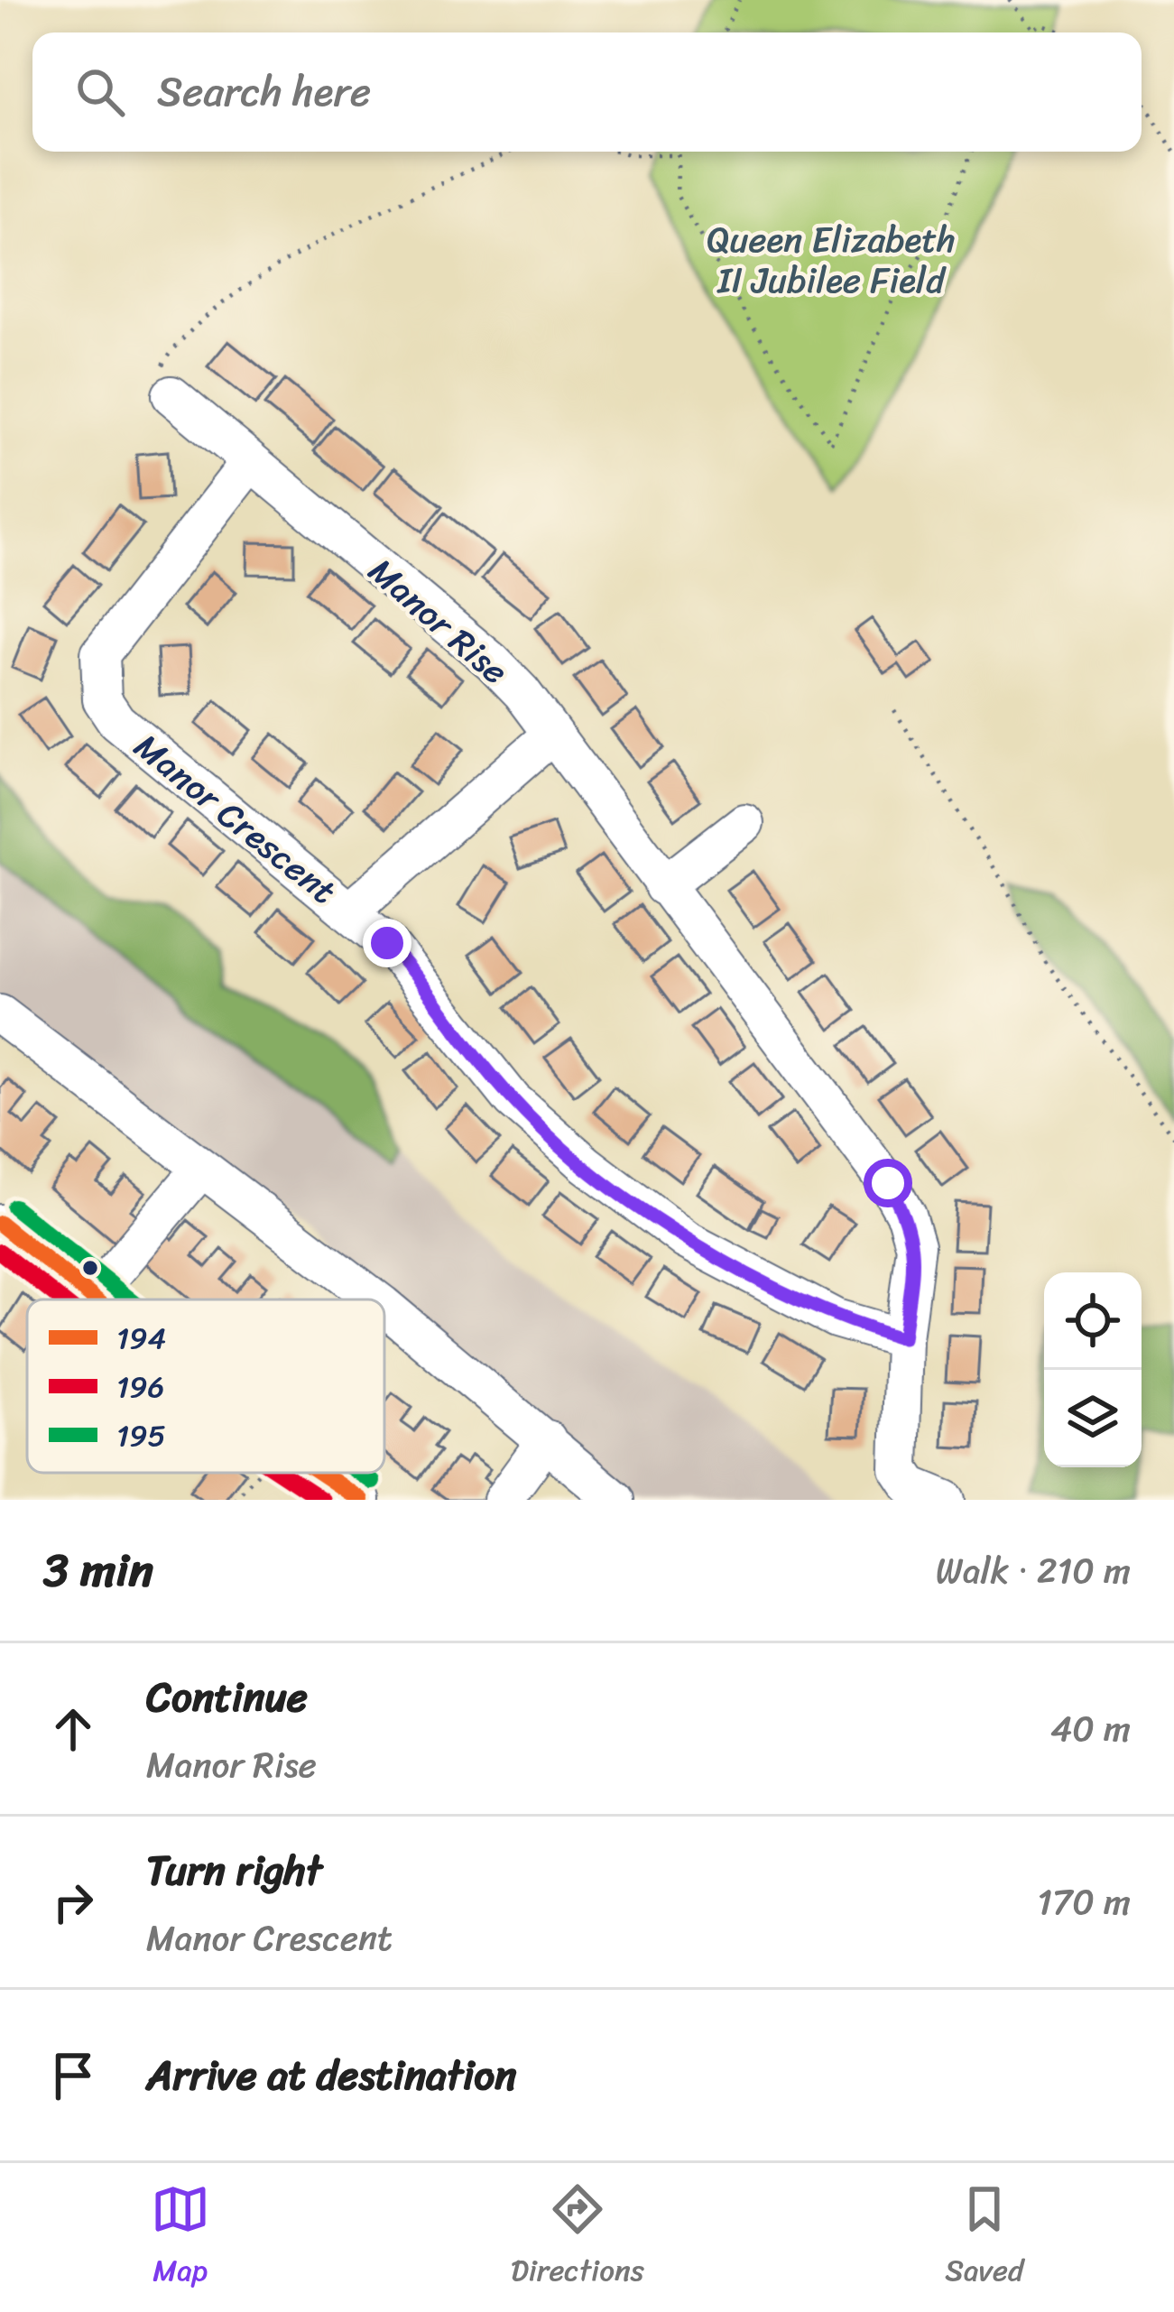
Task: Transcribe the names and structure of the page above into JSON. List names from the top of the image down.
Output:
{
  "streets": {
    "street": ["Manor Rise", "Manor Crescent"]
  },
  "crossings": [
    ["Manor Rise", "Manor Crescent"]
  ],
  "parks": ["Queen Elizabeth II Jubilee Field"],
  "lines": ["transit line 195", "transit line 194", "transit line 196"],
  "legend": ["194", "196", "195"],
  "page": {
    "search": "Search here",
    "heading": ["3 min", "Walk · 210 m"],
    "list": [
      ["Continue", "Manor Rise", "40 m"],
      ["Turn right", "Manor Crescent", "170 m"],
      "Arrive at destination"
    ],
    "nav": ["Map", "Directions", "Saved"]
  }
}
